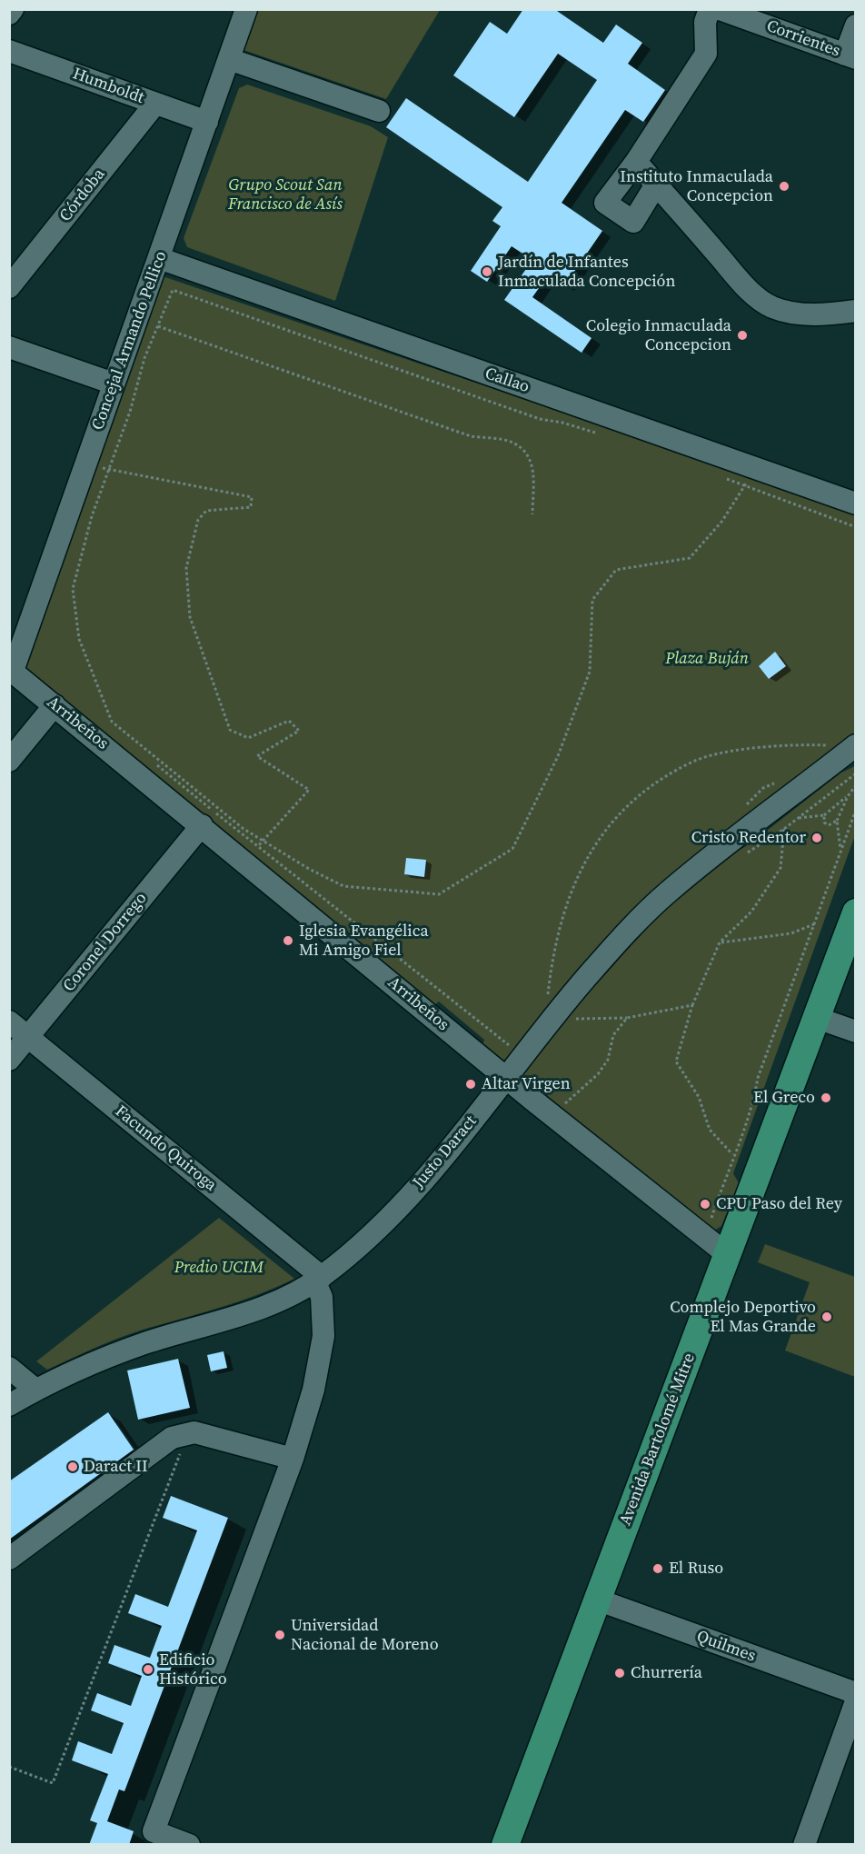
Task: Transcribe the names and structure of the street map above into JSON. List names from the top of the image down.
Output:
{
  "streets": {
    "main road": ["Avenida Bartolomé Mitre"],
    "street": [
      "Corrientes",
      "Humboldt",
      "Córdoba",
      "Concejal Armando Pellico",
      "Callao",
      "Arribeños",
      "Coronel Dorrego",
      "Facundo Quiroga",
      "Justo Daract",
      "Quilmes"
    ]
  },
  "crossings": [
    ["Humboldt", "Córdoba"],
    ["Humboldt", "Concejal Armando Pellico"],
    ["Concejal Armando Pellico", "Callao"],
    ["Concejal Armando Pellico", "Arribeños"],
    ["Arribeños", "Coronel Dorrego"],
    ["Arribeños", "Justo Daract"],
    ["Arribeños", "Avenida Bartolomé Mitre"],
    ["Coronel Dorrego", "Facundo Quiroga"],
    ["Facundo Quiroga", "Justo Daract"],
    ["Avenida Bartolomé Mitre", "Quilmes"]
  ],
  "parks": ["Grupo Scout San Francisco de Asís", "Plaza Buján", "Predio UCIM"],
  "places": [
    "Instituto Inmaculada Concepcion",
    "Jardín de Infantes Inmaculada Concepción",
    "Colegio Inmaculada Concepcion",
    "Cristo Redentor",
    "Iglesia Evangélica Mi Amigo Fiel",
    "Altar Virgen",
    "El Greco",
    "CPU Paso del Rey",
    "Complejo Deportivo El Mas Grande",
    "Daract II",
    "El Ruso",
    "Universidad Nacional de Moreno",
    "Edificio Histórico",
    "Churrería"
  ]
}
